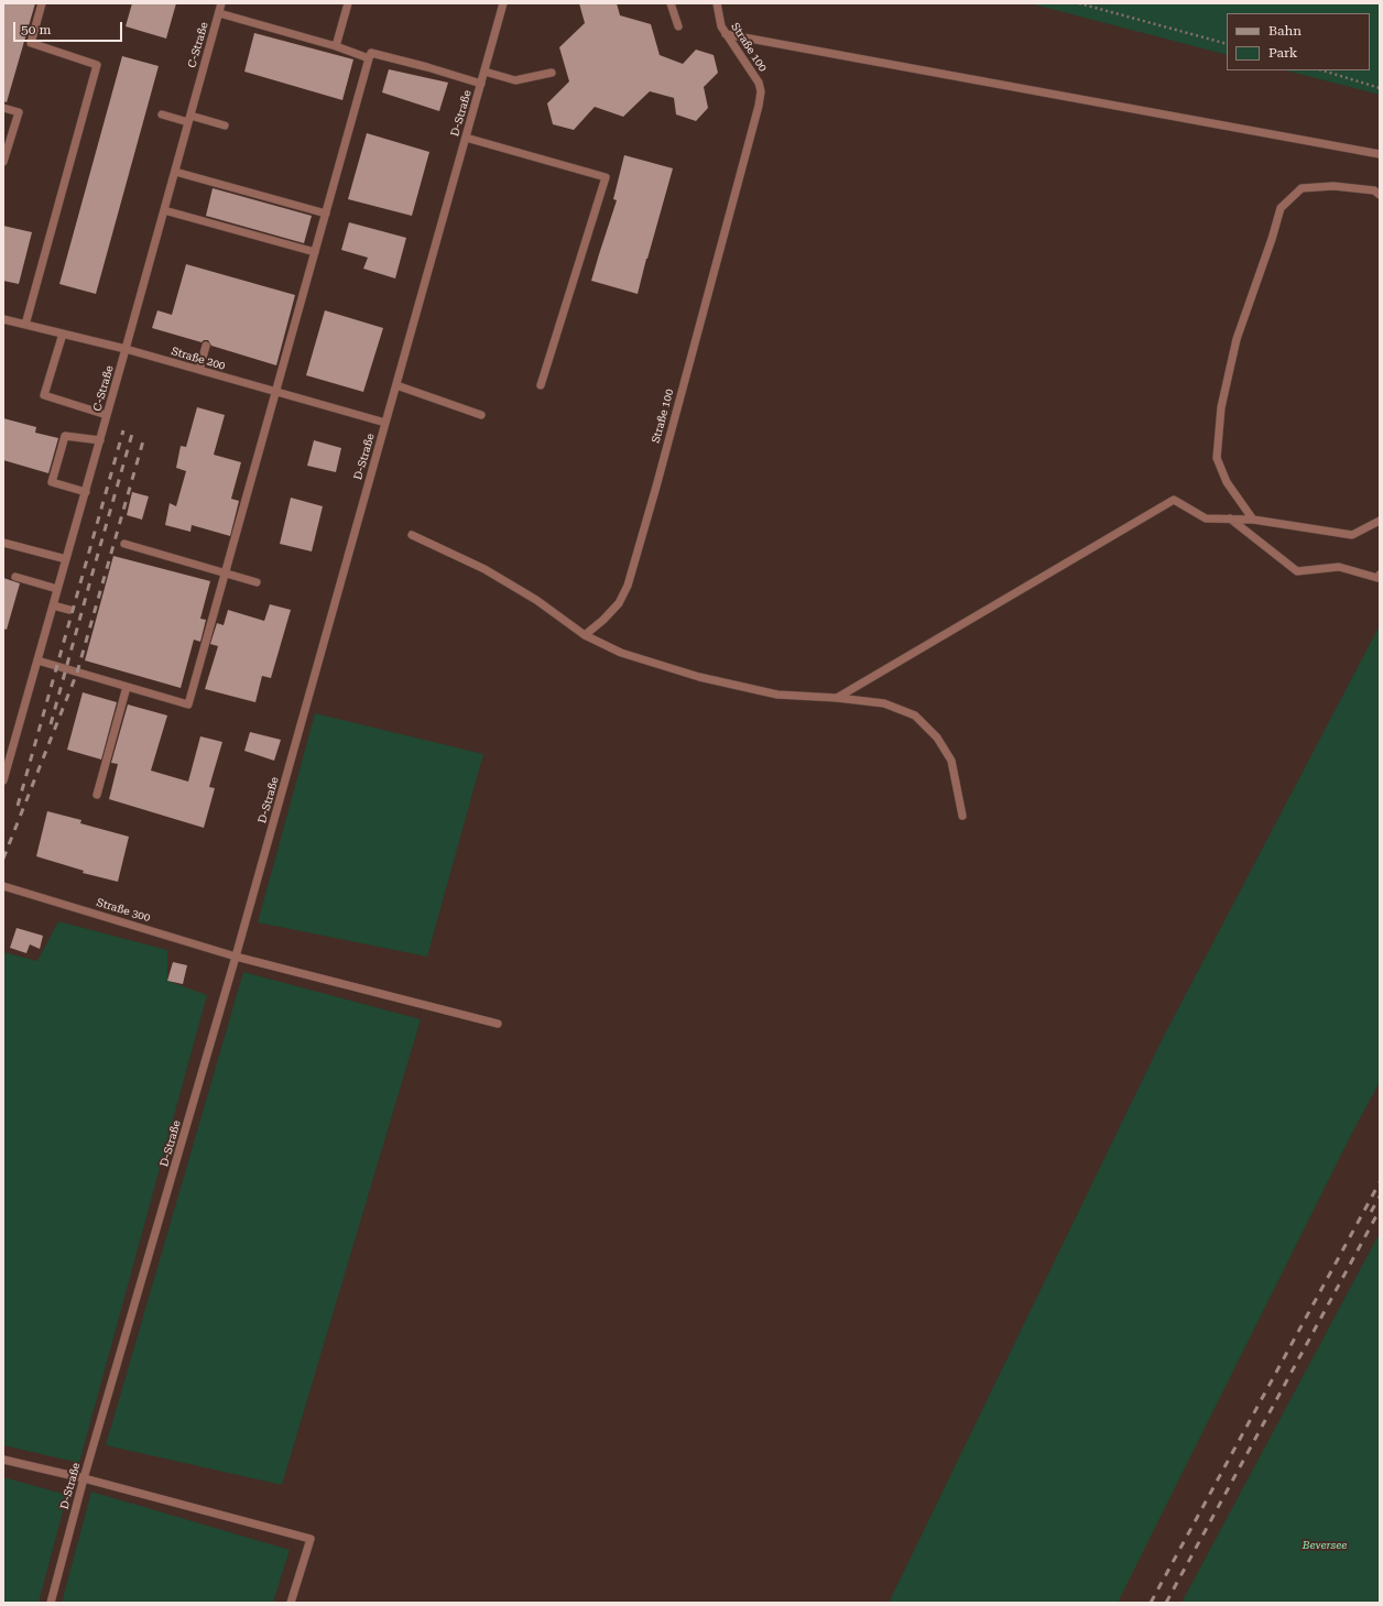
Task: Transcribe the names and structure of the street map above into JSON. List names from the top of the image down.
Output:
{
  "streets": {
    "lane": [
      "C-Straße",
      "Straße 100",
      "D-Straße",
      "Straße 200",
      "Straße 300"
    ]
  },
  "crossings": [
    ["C-Straße", "Straße 200"],
    ["D-Straße", "Straße 200"],
    ["D-Straße", "Straße 300"]
  ],
  "parks": ["Beversee"],
  "legend": ["Bahn", "Park"],
  "scale_bar": "50 m"
}
